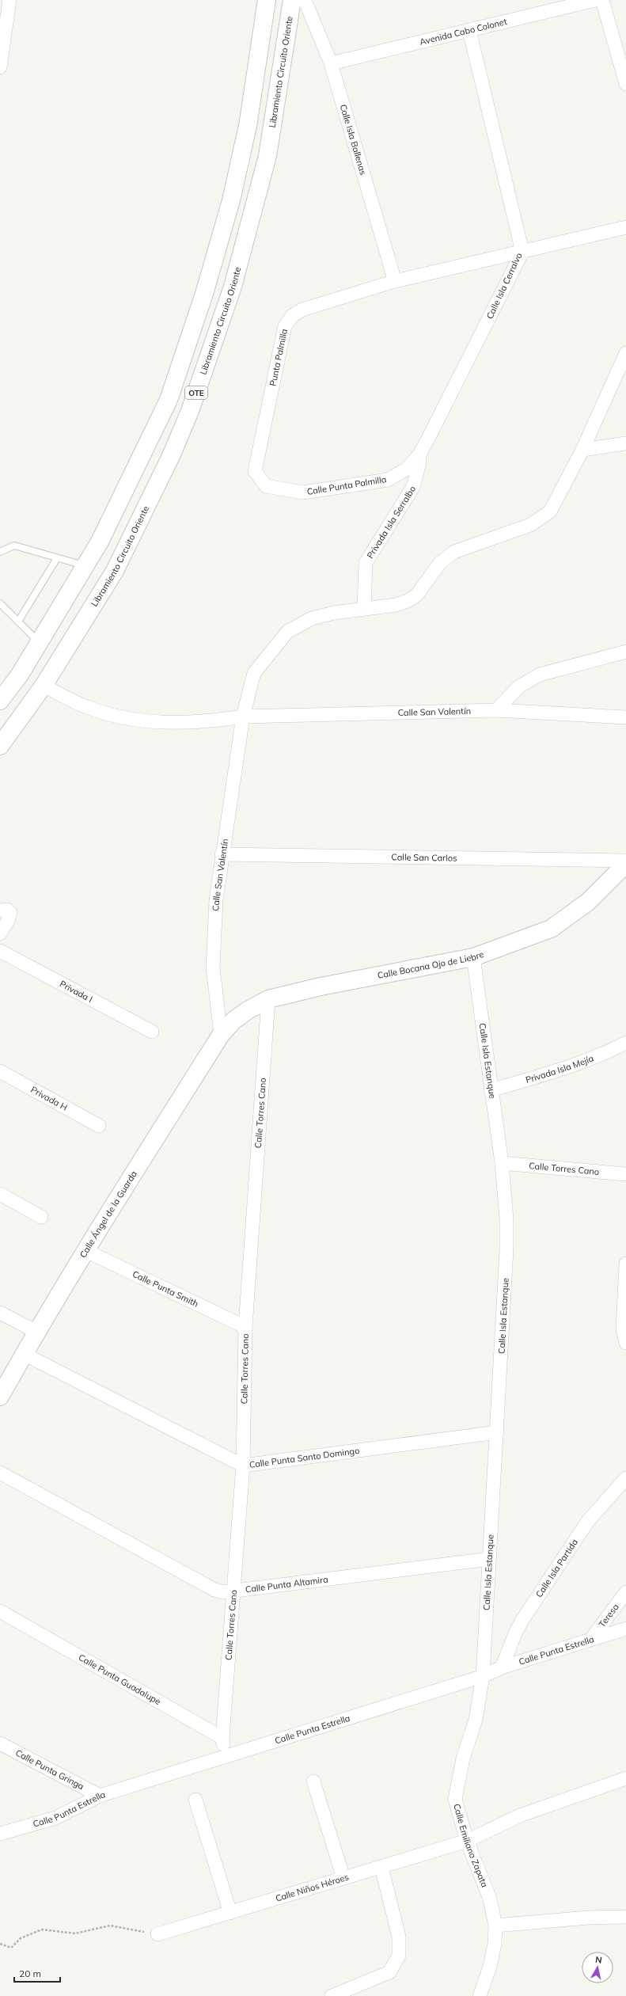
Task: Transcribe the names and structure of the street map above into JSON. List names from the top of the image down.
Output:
{
  "streets": {
    "main road": [
      "Libramiento Circuito Oriente",
      "OTE",
      "Calle Bocana Ojo de Liebre",
      "Calle Ángel de la Guarda"
    ],
    "street": [
      "Avenida Cabo Colonet",
      "Calle Isla Ballenas",
      "Calle Isla Cerralvo",
      "Punta Palmilla",
      "Calle Punta Palmilla",
      "Privada Isla Serralbo",
      "Calle San Valentín",
      "Calle San Carlos",
      "Privada I",
      "Calle Isla Estanque",
      "Privada Isla Mejía",
      "Privada H",
      "Calle Torres Cano",
      "Calle Punta Smith",
      "Calle Punta Santo Domingo",
      "Calle Isla Partida",
      "Calle Punta Altamira",
      "Teresa",
      "Calle Punta Estrella",
      "Calle Punta Guadalupe",
      "Calle Punta Gringa",
      "Calle Emiliano Zapata",
      "Calle Niños Héroes"
    ]
  },
  "crossings": [
    ["Avenida Cabo Colonet", "Calle Isla Ballenas"],
    ["Avenida Cabo Colonet", "Calle Isla Cerralvo"],
    ["Libramiento Circuito Oriente", "Calle San Valentín"],
    ["Calle Isla Ballenas", "Punta Palmilla"],
    ["Calle Isla Cerralvo", "Punta Palmilla"],
    ["Calle Isla Cerralvo", "Calle Punta Palmilla"],
    ["Calle Isla Cerralvo", "Privada Isla Serralbo"],
    ["Punta Palmilla", "Calle Punta Palmilla"],
    ["Calle San Valentín", "Calle San Carlos"],
    ["Calle San Valentín", "Calle Bocana Ojo de Liebre"],
    ["Calle San Valentín", "Calle Ángel de la Guarda"],
    ["Calle Bocana Ojo de Liebre", "Calle Isla Estanque"],
    ["Calle Bocana Ojo de Liebre", "Calle Torres Cano"],
    ["Calle Bocana Ojo de Liebre", "Calle Ángel de la Guarda"],
    ["Calle Isla Estanque", "Privada Isla Mejía"],
    ["Calle Isla Estanque", "Calle Torres Cano"],
    ["Calle Isla Estanque", "Calle Punta Santo Domingo"],
    ["Calle Isla Estanque", "Calle Punta Altamira"],
    ["Calle Isla Estanque", "Calle Punta Estrella"],
    ["Calle Isla Estanque", "Calle Emiliano Zapata"],
    ["Calle Torres Cano", "Calle Punta Smith"],
    ["Calle Torres Cano", "Calle Punta Santo Domingo"],
    ["Calle Torres Cano", "Calle Punta Altamira"],
    ["Calle Torres Cano", "Calle Punta Guadalupe"],
    ["Calle Ángel de la Guarda", "Calle Punta Smith"],
    ["Calle Ángel de la Guarda", "Calle Punta Santo Domingo"],
    ["Calle Isla Partida", "Calle Punta Estrella"],
    ["Teresa", "Calle Punta Estrella"],
    ["Calle Punta Estrella", "Calle Punta Gringa"],
    ["Calle Punta Estrella", "Calle Emiliano Zapata"],
    ["Calle Emiliano Zapata", "Calle Niños Héroes"]
  ],
  "scale_bar": "20 m",
  "north": "top"
}
